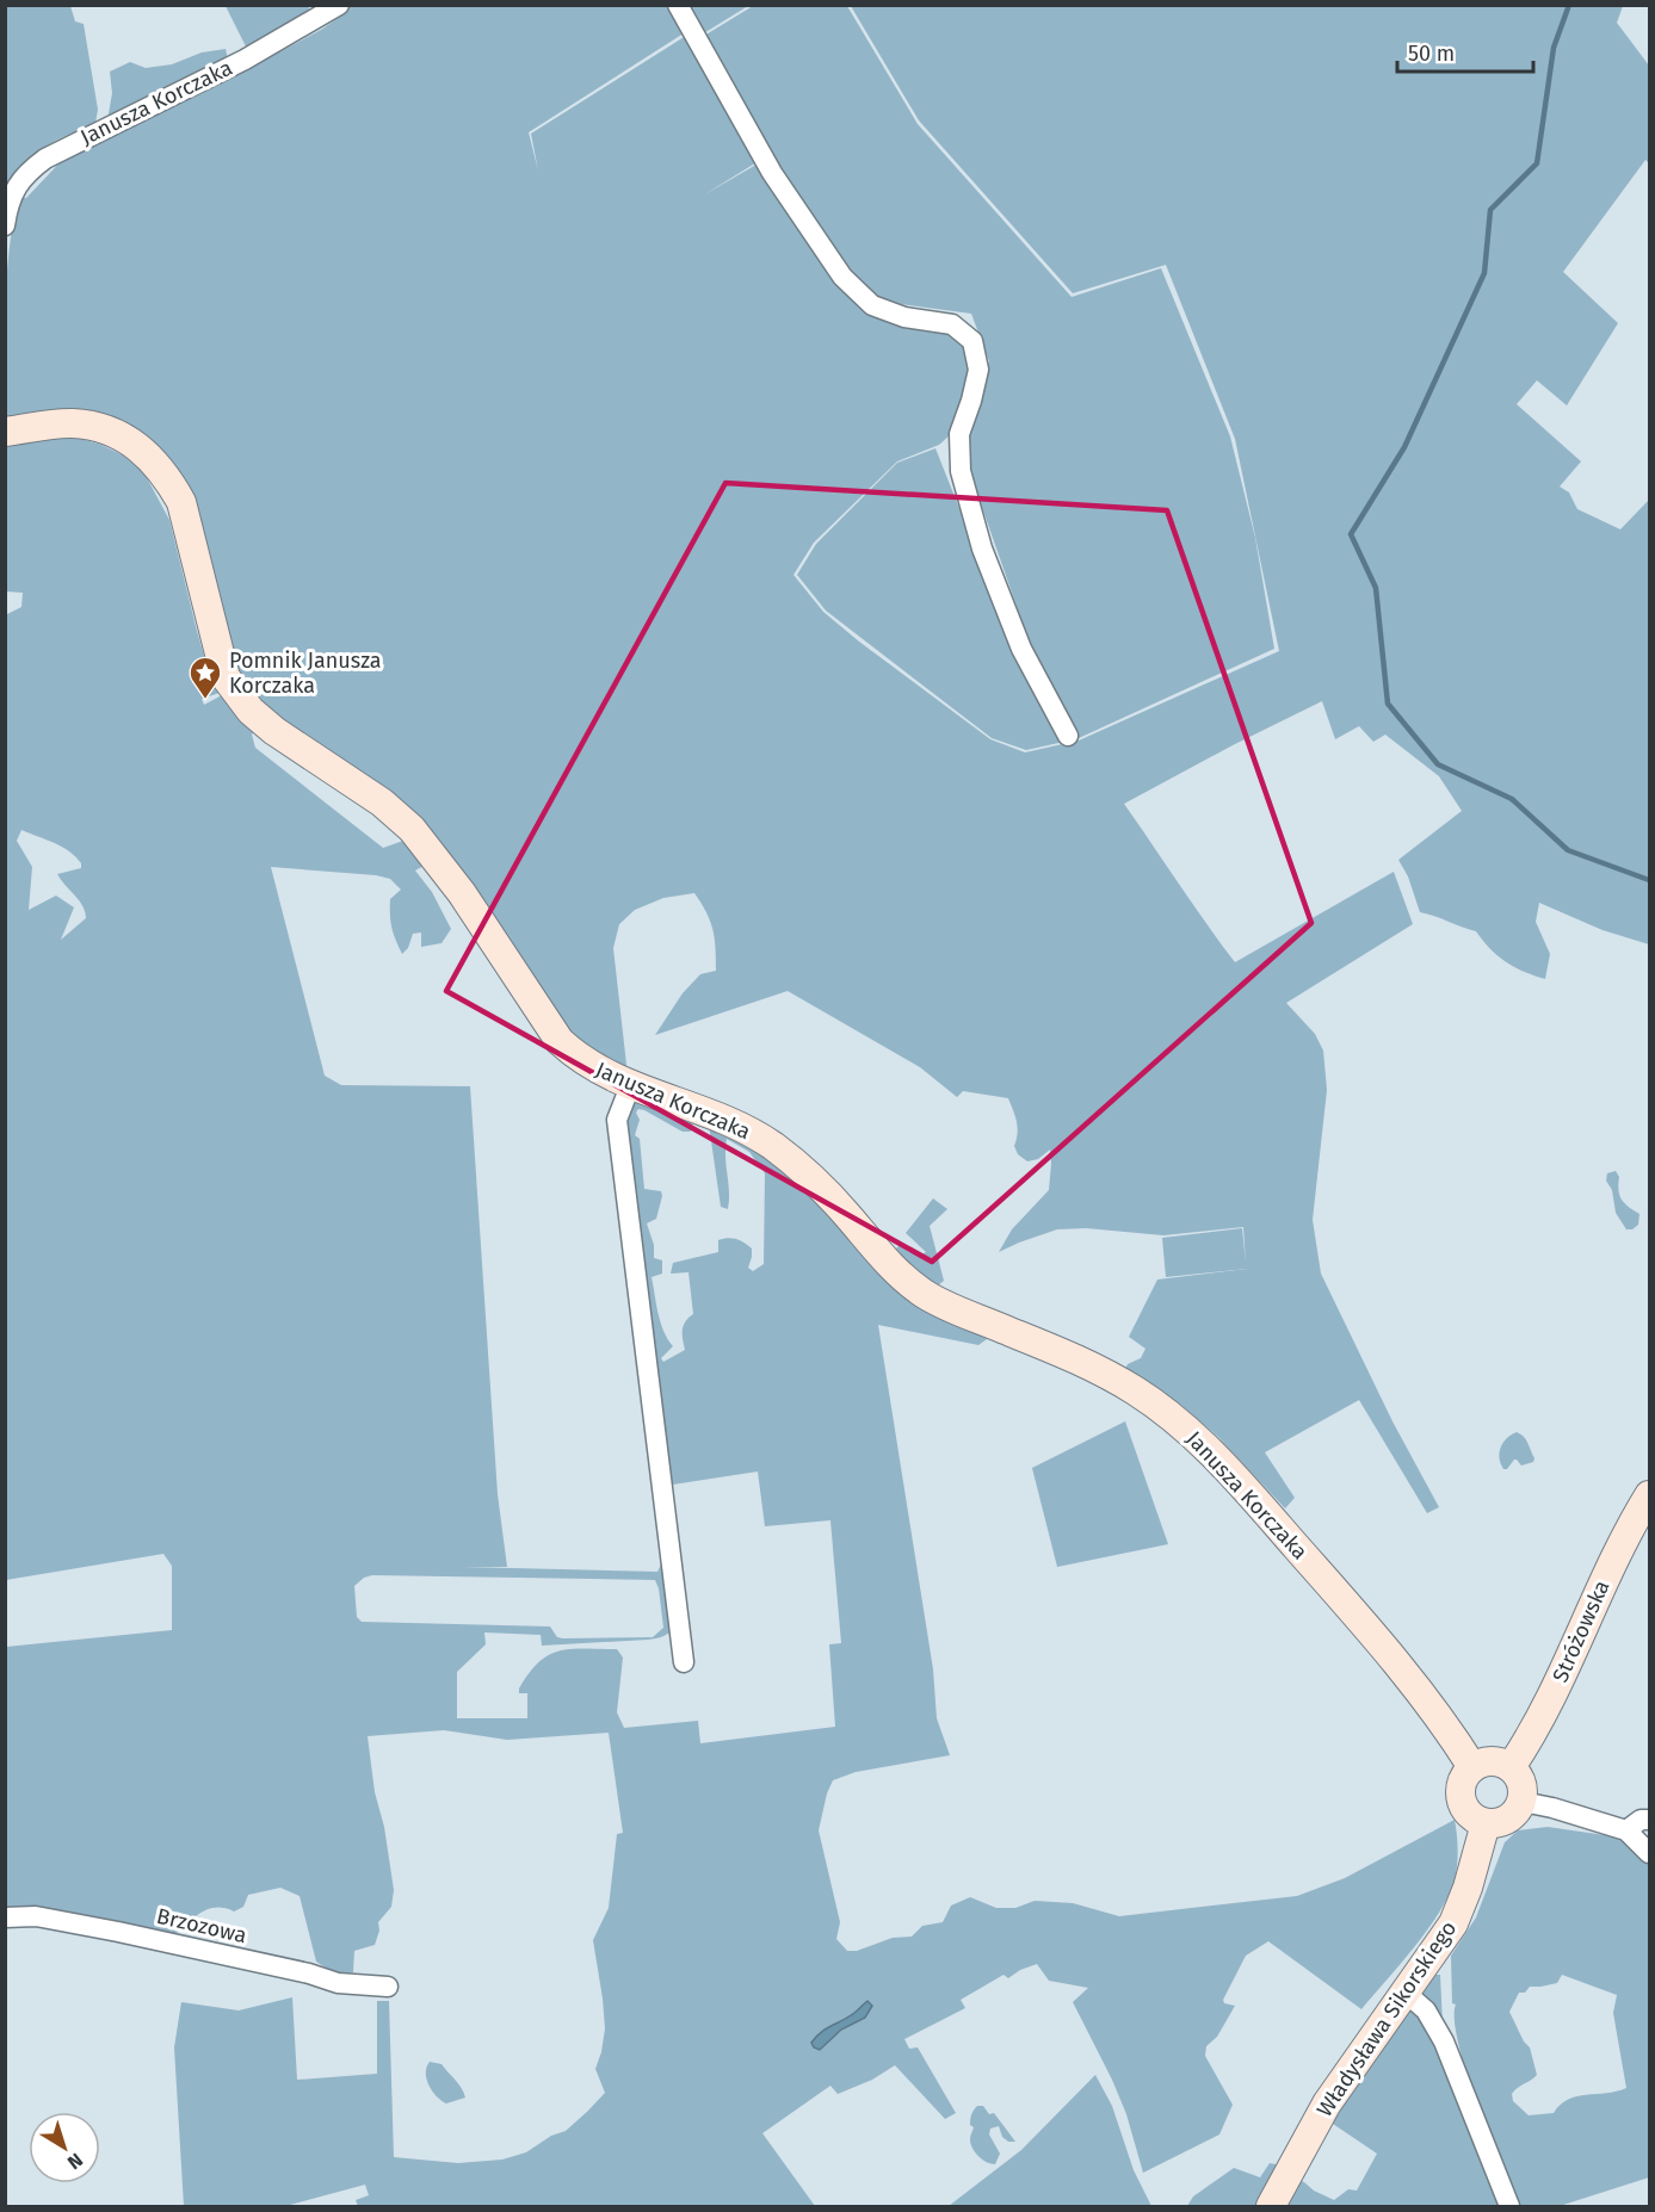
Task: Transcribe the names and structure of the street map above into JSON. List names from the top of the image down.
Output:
{
  "streets": {
    "street": [
      "Janusza Korczaka",
      "Stróżowska",
      "Brzozowa",
      "Władysława Sikorskiego"
    ]
  },
  "crossings": [
    ["Janusza Korczaka", "Stróżowska"],
    ["Janusza Korczaka", "Władysława Sikorskiego"],
    ["Stróżowska", "Władysława Sikorskiego"]
  ],
  "places": {
    "place": ["Pomnik Janusza Korczaka"]
  },
  "scale_bar": "50 m",
  "north": "bottom right"
}
